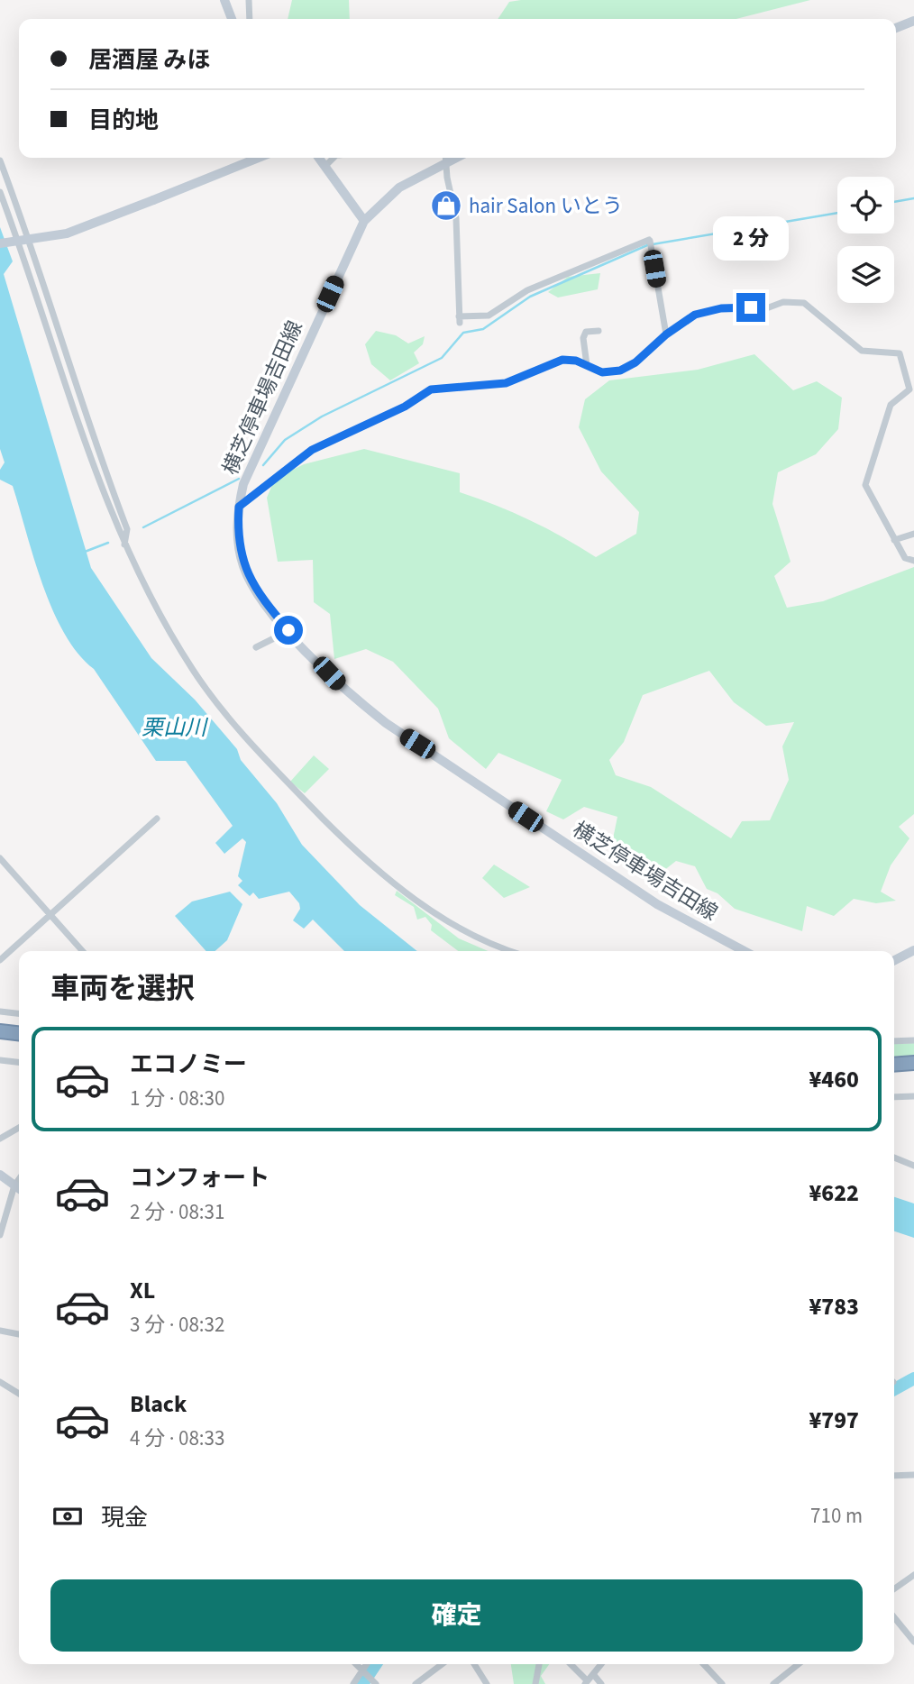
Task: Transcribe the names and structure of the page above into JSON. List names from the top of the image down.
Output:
{
  "streets": {
    "main road": ["横芝停車場吉田線"]
  },
  "water": ["栗山川"],
  "places": {
    "shop": ["hair Salon いとう"]
  },
  "page": {
    "banner": ["居酒屋 みほ", "目的地"],
    "bubble": "2 分",
    "heading": "車両を選択",
    "list": [
      {
        "name": "エコノミー",
        "note": "1 分 · 08:30",
        "value": "¥460"
      },
      {
        "name": "コンフォート",
        "note": "2 分 · 08:31",
        "value": "¥622"
      },
      {
        "name": "XL",
        "note": "3 分 · 08:32",
        "value": "¥783"
      },
      {
        "name": "Black",
        "note": "4 分 · 08:33",
        "value": "¥797"
      }
    ],
    "pay": ["現金", "710 m"],
    "buttons": "確定"
  }
}
